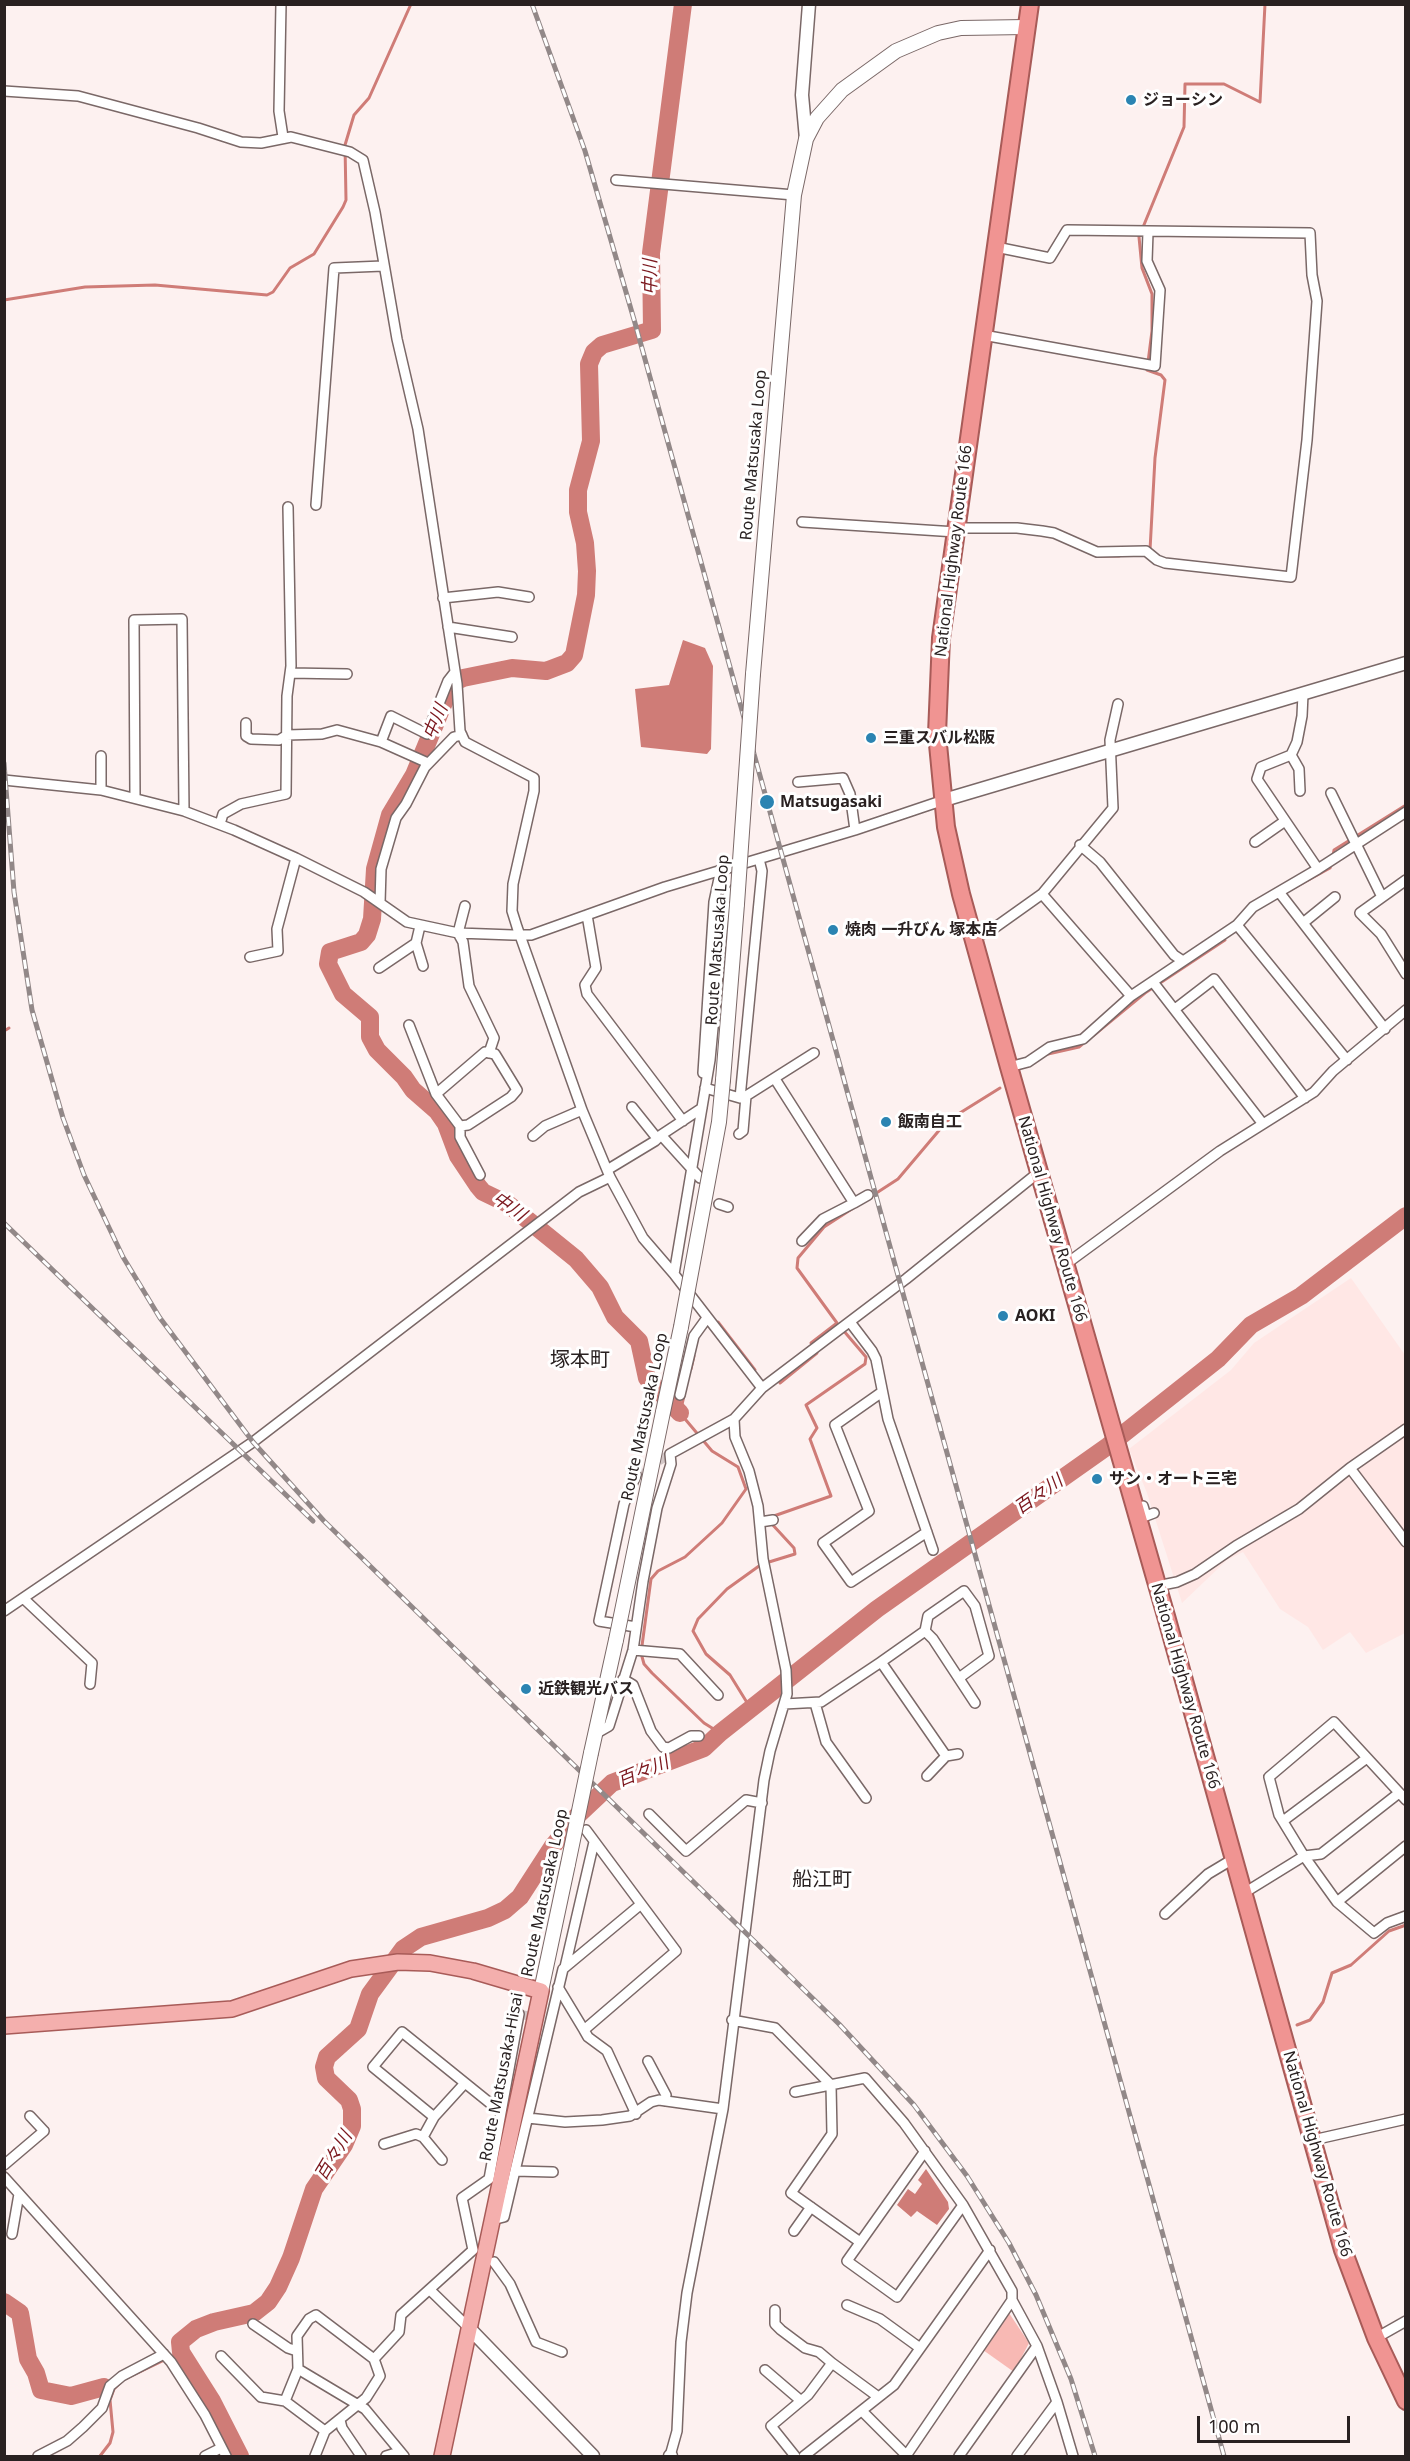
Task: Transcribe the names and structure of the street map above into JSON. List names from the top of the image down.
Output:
{
  "streets": {
    "highway": ["National Highway Route 166"],
    "main road": ["Route Matsusaka Loop", "Route Matsusaka-Hisai"]
  },
  "crossings": [
    ["Route Matsusaka Loop", "National Highway Route 166"],
    ["Route Matsusaka Loop", "Route Matsusaka-Hisai"]
  ],
  "districts": ["塚本町", "船江町"],
  "water": ["中川", "百々川"],
  "places": [
    "ジョーシン",
    "三重スバル松阪",
    "Matsugasaki",
    "焼肉 一升びん 塚本店",
    "飯南自工",
    "AOKI",
    "サン・オート三宅",
    "近鉄観光バス"
  ],
  "scale_bar": "100 m"
}
